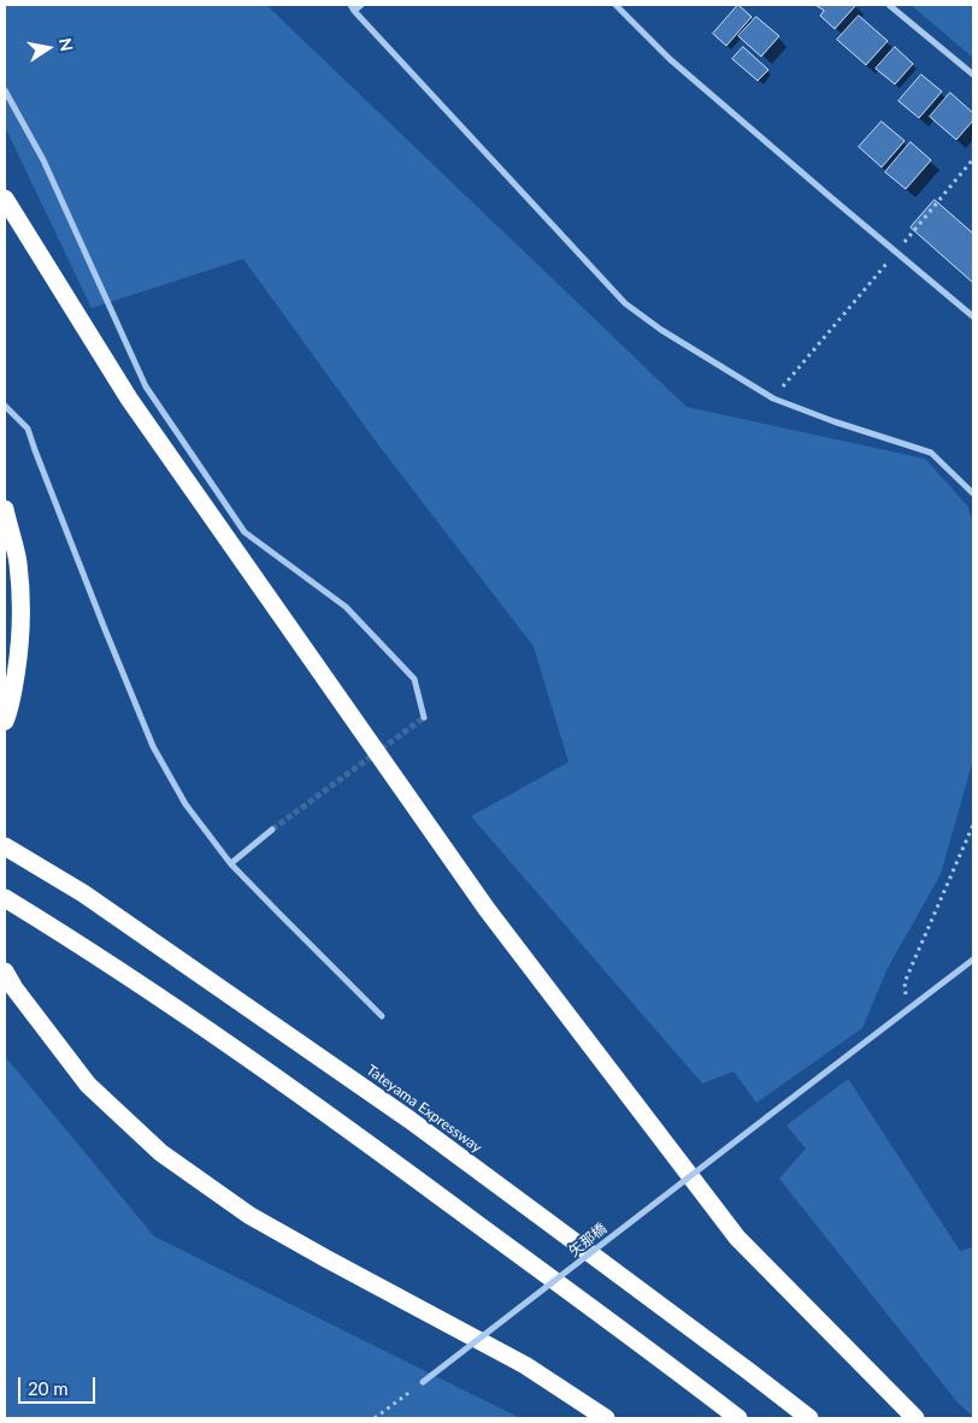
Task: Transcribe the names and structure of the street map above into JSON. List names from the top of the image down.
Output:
{
  "streets": {
    "highway": ["Tateyama Expressway"],
    "street": ["矢那橋"]
  },
  "scale_bar": "20 m",
  "north": "right"
}
